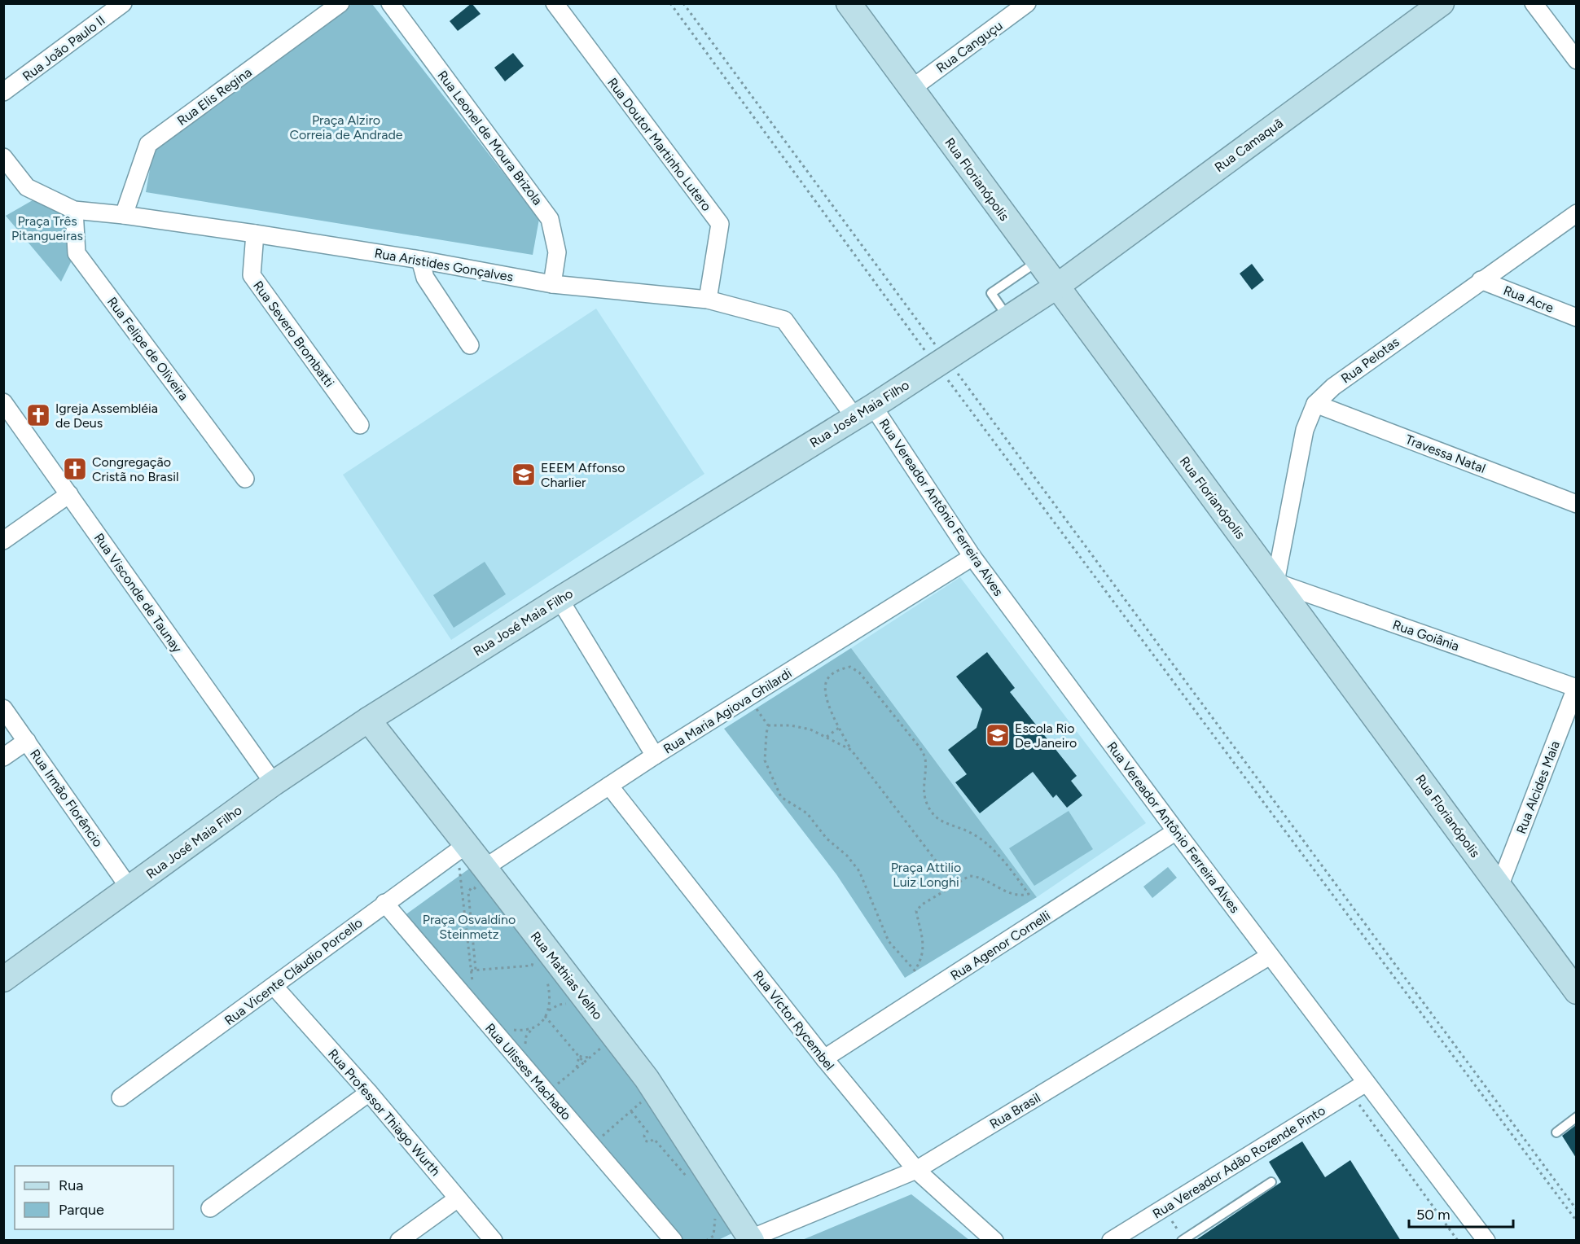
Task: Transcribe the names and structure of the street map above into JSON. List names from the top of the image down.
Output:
{
  "streets": {
    "street": [
      "Rua Canguçu",
      "Rua João Paulo II",
      "Rua Elis Regina",
      "Rua Leonel de Moura Brizola",
      "Rua Doutor Martinho Lutero",
      "Rua Camaquã",
      "Rua Florianópolis",
      "Rua Aristides Gonçalves",
      "Rua Acre",
      "Rua Severo Brombatti",
      "Rua Felipe de Oliveira",
      "Rua Pelotas",
      "Rua José Maia Filho",
      "Travessa Natal",
      "Rua Vereador Antônio Ferreira Alves",
      "Rua Visconde de Taunay",
      "Rua Goiânia",
      "Rua Maria Agiova Ghilardi",
      "Rua Alcides Maia",
      "Rua Irmão Florêncio",
      "Rua Agenor Cornelli",
      "Rua Vicente Cláudio Porcello",
      "Rua Mathias Velho",
      "Rua Víctor Rycembel",
      "Rua Ulisses Machado",
      "Rua Brasil",
      "Rua Professor Thiago Wurth",
      "Rua Vereador Adão Rozende Pinto"
    ]
  },
  "crossings": [
    ["Rua Canguçu", "Rua Florianópolis"],
    ["Rua Elis Regina", "Rua Aristides Gonçalves"],
    ["Rua Leonel de Moura Brizola", "Rua Aristides Gonçalves"],
    ["Rua Doutor Martinho Lutero", "Rua Aristides Gonçalves"],
    ["Rua Camaquã", "Rua Florianópolis"],
    ["Rua Camaquã", "Rua José Maia Filho"],
    ["Rua Florianópolis", "Rua Pelotas"],
    ["Rua Florianópolis", "Rua José Maia Filho"],
    ["Rua Florianópolis", "Rua Goiânia"],
    ["Rua Florianópolis", "Rua Alcides Maia"],
    ["Rua Aristides Gonçalves", "Rua Severo Brombatti"],
    ["Rua Aristides Gonçalves", "Rua Felipe de Oliveira"],
    ["Rua Aristides Gonçalves", "Rua José Maia Filho"],
    ["Rua Aristides Gonçalves", "Rua Vereador Antônio Ferreira Alves"],
    ["Rua Acre", "Rua Pelotas"],
    ["Rua Pelotas", "Travessa Natal"],
    ["Rua Pelotas", "Rua Goiânia"],
    ["Rua José Maia Filho", "Rua Vereador Antônio Ferreira Alves"],
    ["Rua José Maia Filho", "Rua Visconde de Taunay"],
    ["Rua José Maia Filho", "Rua Irmão Florêncio"],
    ["Rua José Maia Filho", "Rua Mathias Velho"],
    ["Rua Vereador Antônio Ferreira Alves", "Rua Maria Agiova Ghilardi"],
    ["Rua Vereador Antônio Ferreira Alves", "Rua Agenor Cornelli"],
    ["Rua Vereador Antônio Ferreira Alves", "Rua Brasil"],
    ["Rua Vereador Antônio Ferreira Alves", "Rua Vereador Adão Rozende Pinto"],
    ["Rua Goiânia", "Rua Alcides Maia"],
    ["Rua Maria Agiova Ghilardi", "Rua Mathias Velho"],
    ["Rua Maria Agiova Ghilardi", "Rua Víctor Rycembel"],
    ["Rua Agenor Cornelli", "Rua Víctor Rycembel"],
    ["Rua Vicente Cláudio Porcello", "Rua Mathias Velho"],
    ["Rua Vicente Cláudio Porcello", "Rua Ulisses Machado"],
    ["Rua Vicente Cláudio Porcello", "Rua Professor Thiago Wurth"],
    ["Rua Mathias Velho", "Rua Brasil"],
    ["Rua Víctor Rycembel", "Rua Brasil"]
  ],
  "parks": [
    "Praça Alziro Correia de Andrade",
    "Praça Três Pitangueiras",
    "Praça Attilio Luiz Longhi",
    "Praça Osvaldino Steinmetz"
  ],
  "places": {
    "church": ["Igreja Assembléia de Deus", "Congregação Cristã no Brasil"],
    "school or university": ["EEEM Affonso Charlier", "Escola Rio De Janeiro"]
  },
  "legend": ["Rua", "Parque"],
  "scale_bar": "50 m"
}
